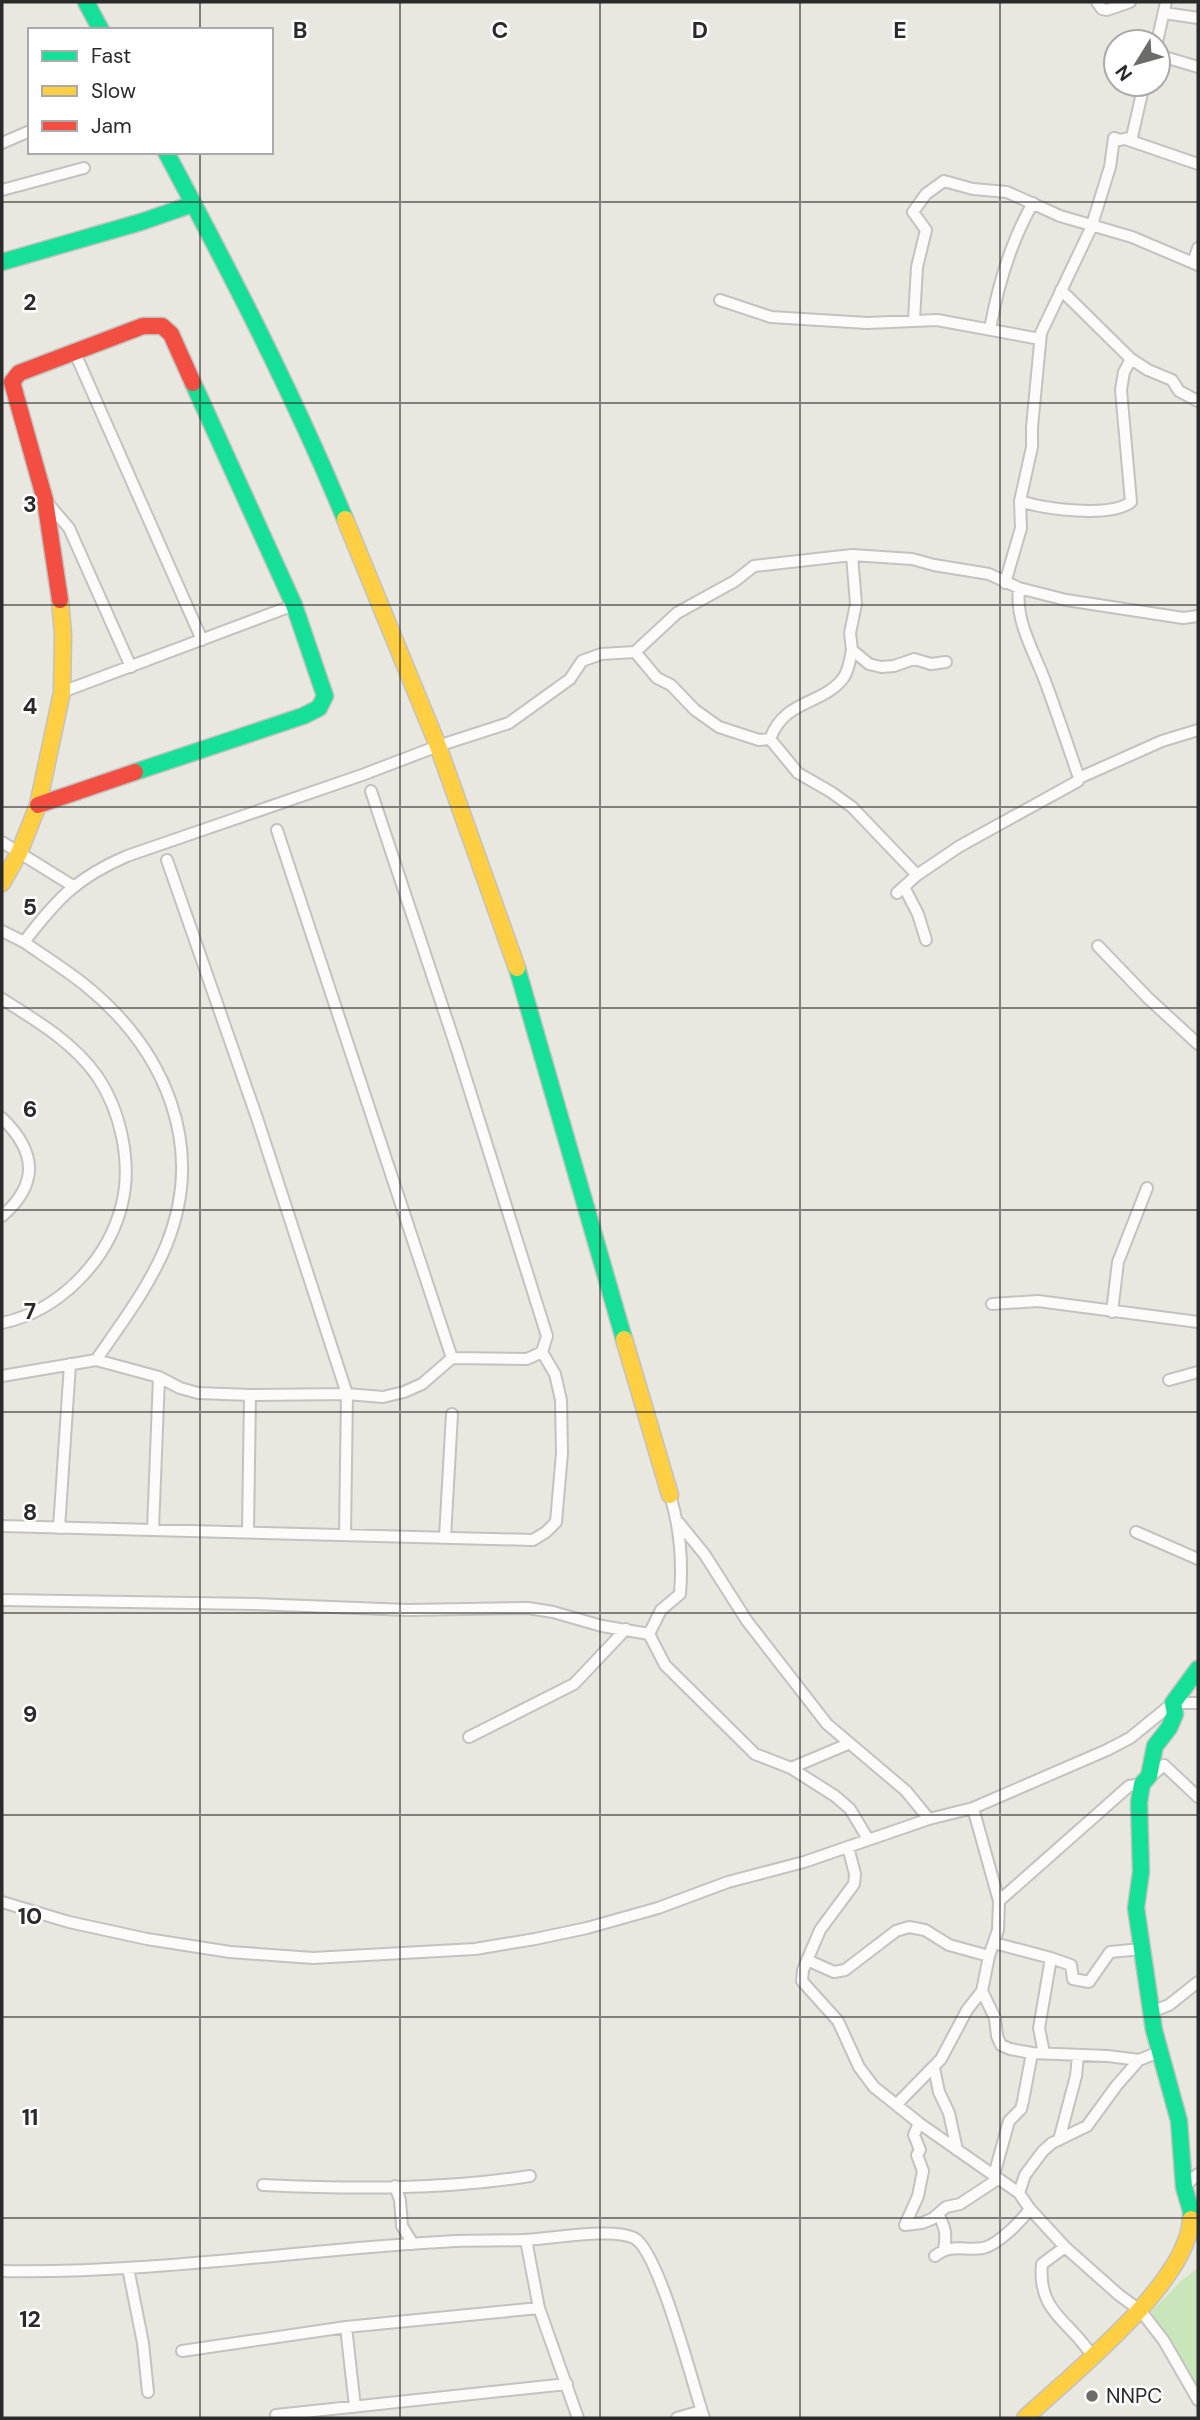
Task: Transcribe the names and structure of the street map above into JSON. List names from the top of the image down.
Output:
{
  "places": ["NNPC"],
  "legend": ["Fast", "Slow", "Jam"],
  "north": "bottom left",
  "grid": {
    "columns": [
      "B",
      "C",
      "D",
      "E"
    ],
    "rows": [
      "2",
      "3",
      "4",
      "5",
      "6",
      "7",
      "8",
      "9",
      "10",
      "11",
      "12"
    ]
  }
}
